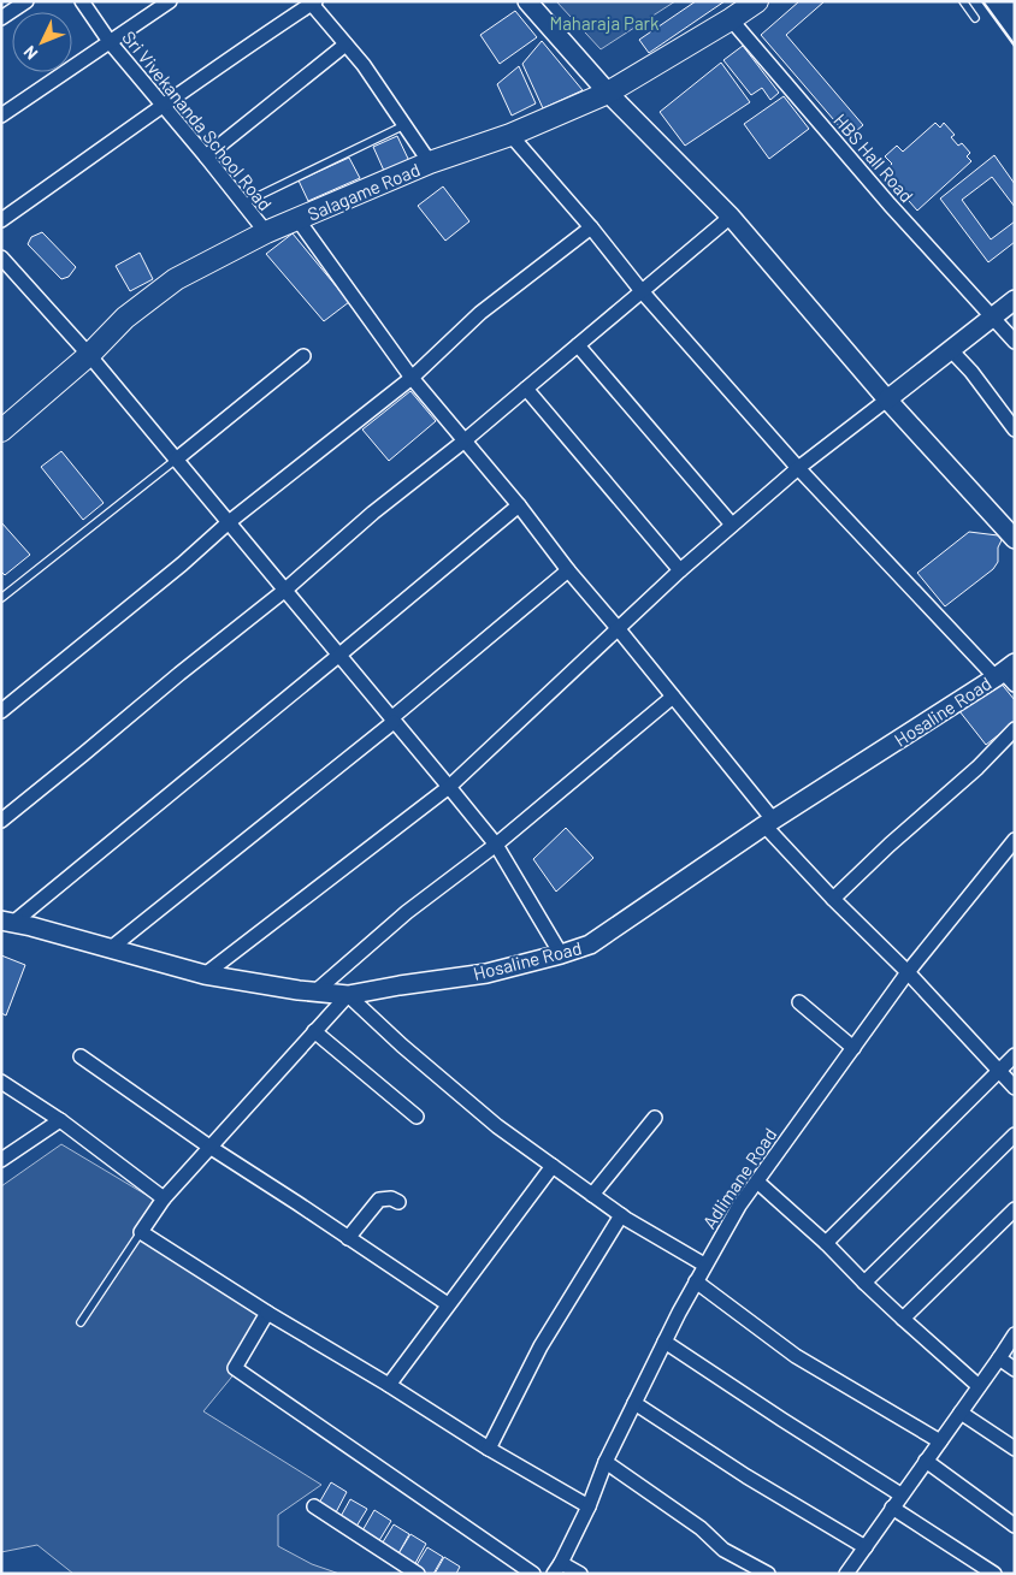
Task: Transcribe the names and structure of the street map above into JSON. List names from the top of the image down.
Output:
{
  "streets": {
    "main road": ["Salagame Road"],
    "street": [
      "Sri Vivekananda School Road",
      "HBS Hall Road",
      "Hosaline Road",
      "Adlimane Road"
    ]
  },
  "crossings": [
    ["Sri Vivekananda School Road", "Salagame Road"],
    ["HBS Hall Road", "Salagame Road"]
  ],
  "parks": ["Maharaja Park"],
  "north": "bottom left"
}
